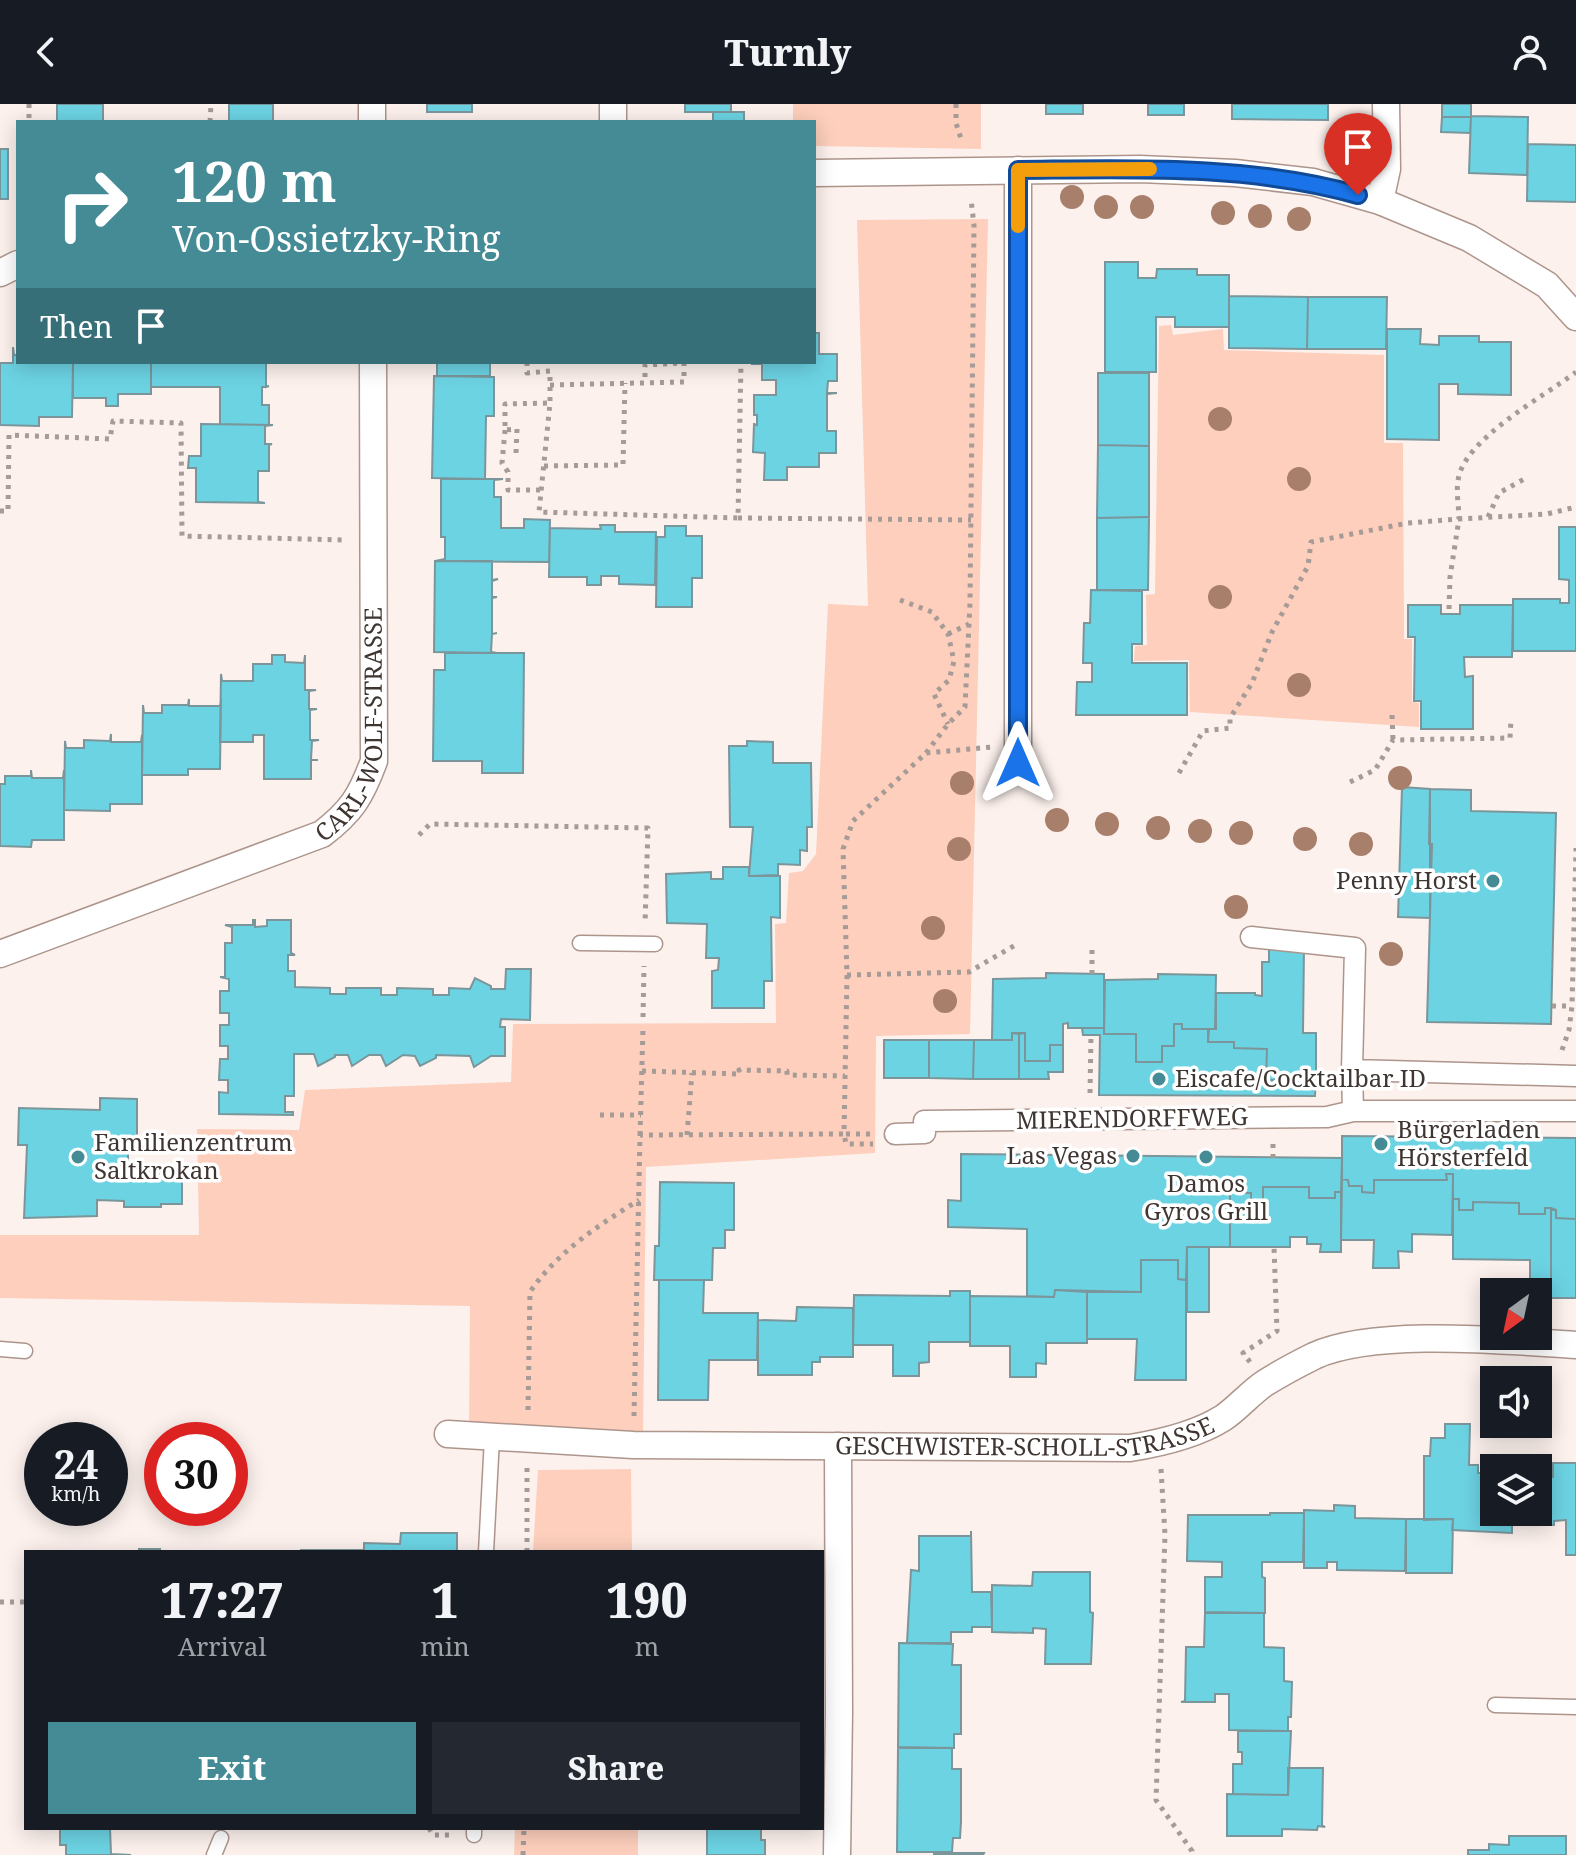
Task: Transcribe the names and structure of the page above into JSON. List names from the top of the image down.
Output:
{
  "streets": {
    "street": ["CARL-WOLF-STRASSE", "MIERENDORFFWEG", "GESCHWISTER-SCHOLL-STRASSE"]
  },
  "places": [
    "Penny Horst",
    "Eiscafe/Cocktailbar ID",
    "Bürgerladen Hörsterfeld",
    "Las Vegas",
    "Familienzentrum Saltkrokan",
    "Damos Gyros Grill"
  ],
  "north": "bottom left",
  "page": {
    "header": "Turnly",
    "turn": ["120 m", "Von-Ossietzky-Ring"],
    "then": "Then",
    "speed": "24 km/h",
    "limit": "30",
    "eta": [
      "17:27",
      "Arrival",
      "1",
      "min",
      "190",
      "m"
    ],
    "buttons": ["Exit", "Share"]
  }
}
